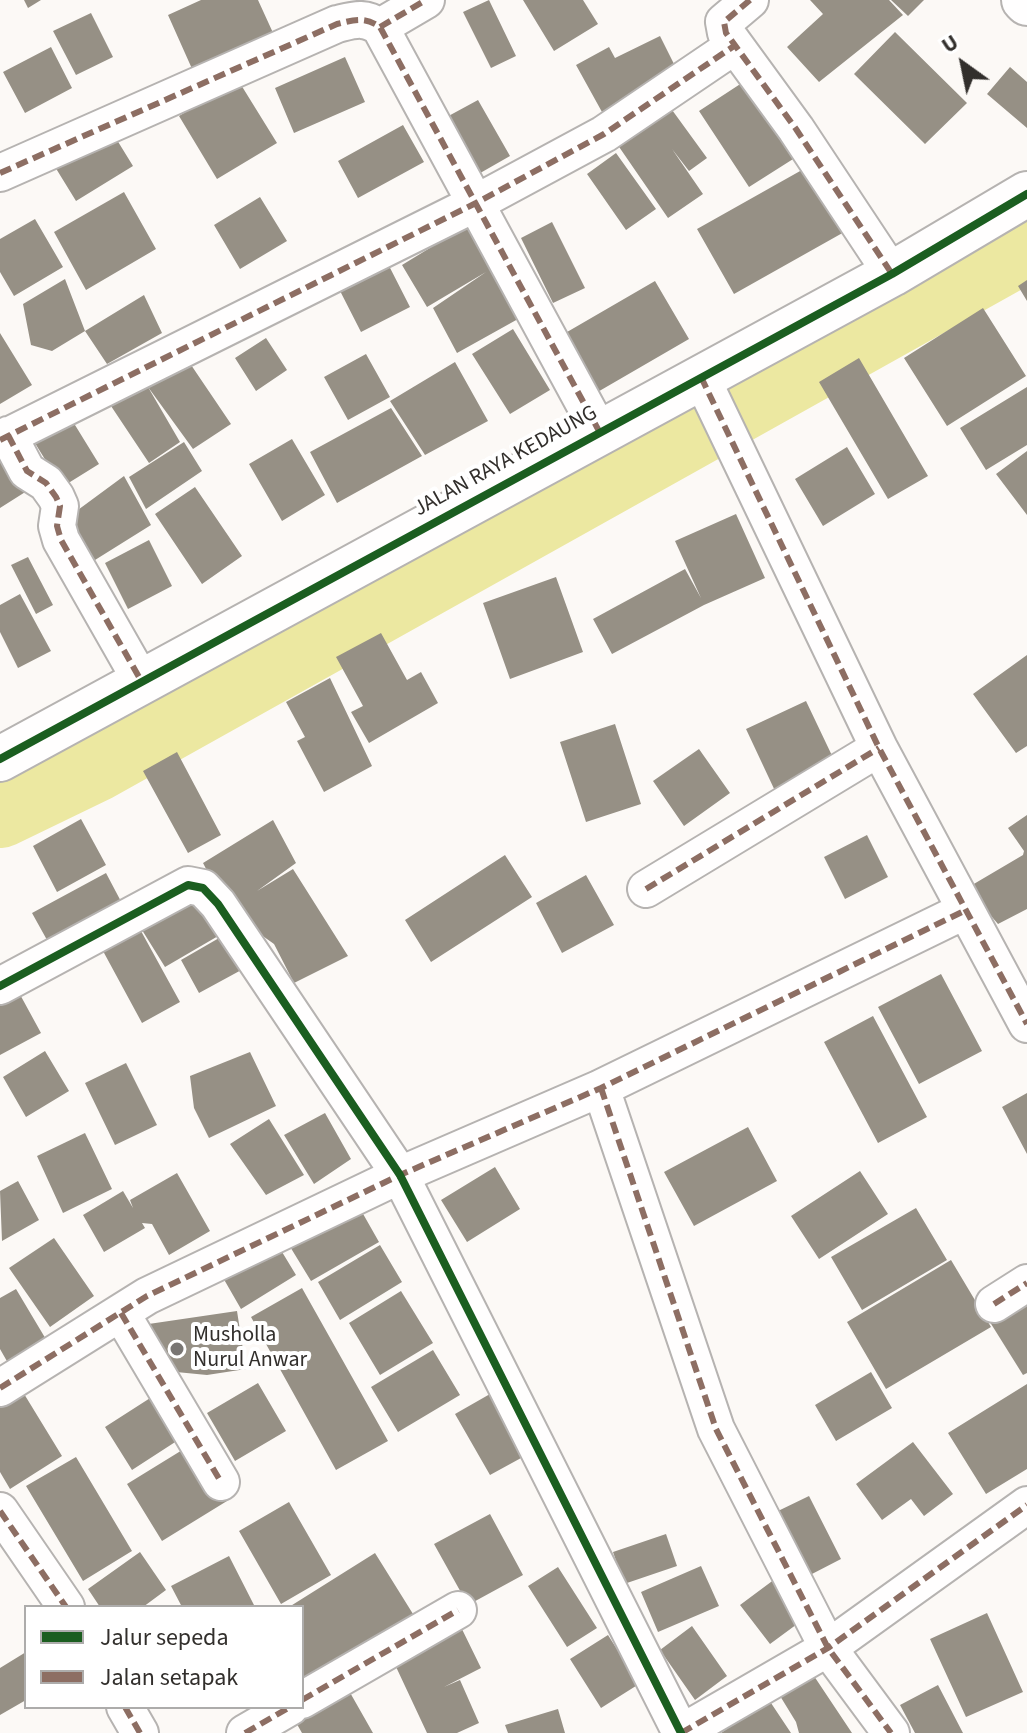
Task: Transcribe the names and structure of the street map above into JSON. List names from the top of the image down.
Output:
{
  "streets": {
    "street": ["JALAN RAYA KEDAUNG"]
  },
  "places": ["Musholla Nurul Anwar"],
  "legend": ["Jalur sepeda", "Jalan setapak"],
  "north": "top left"
}
